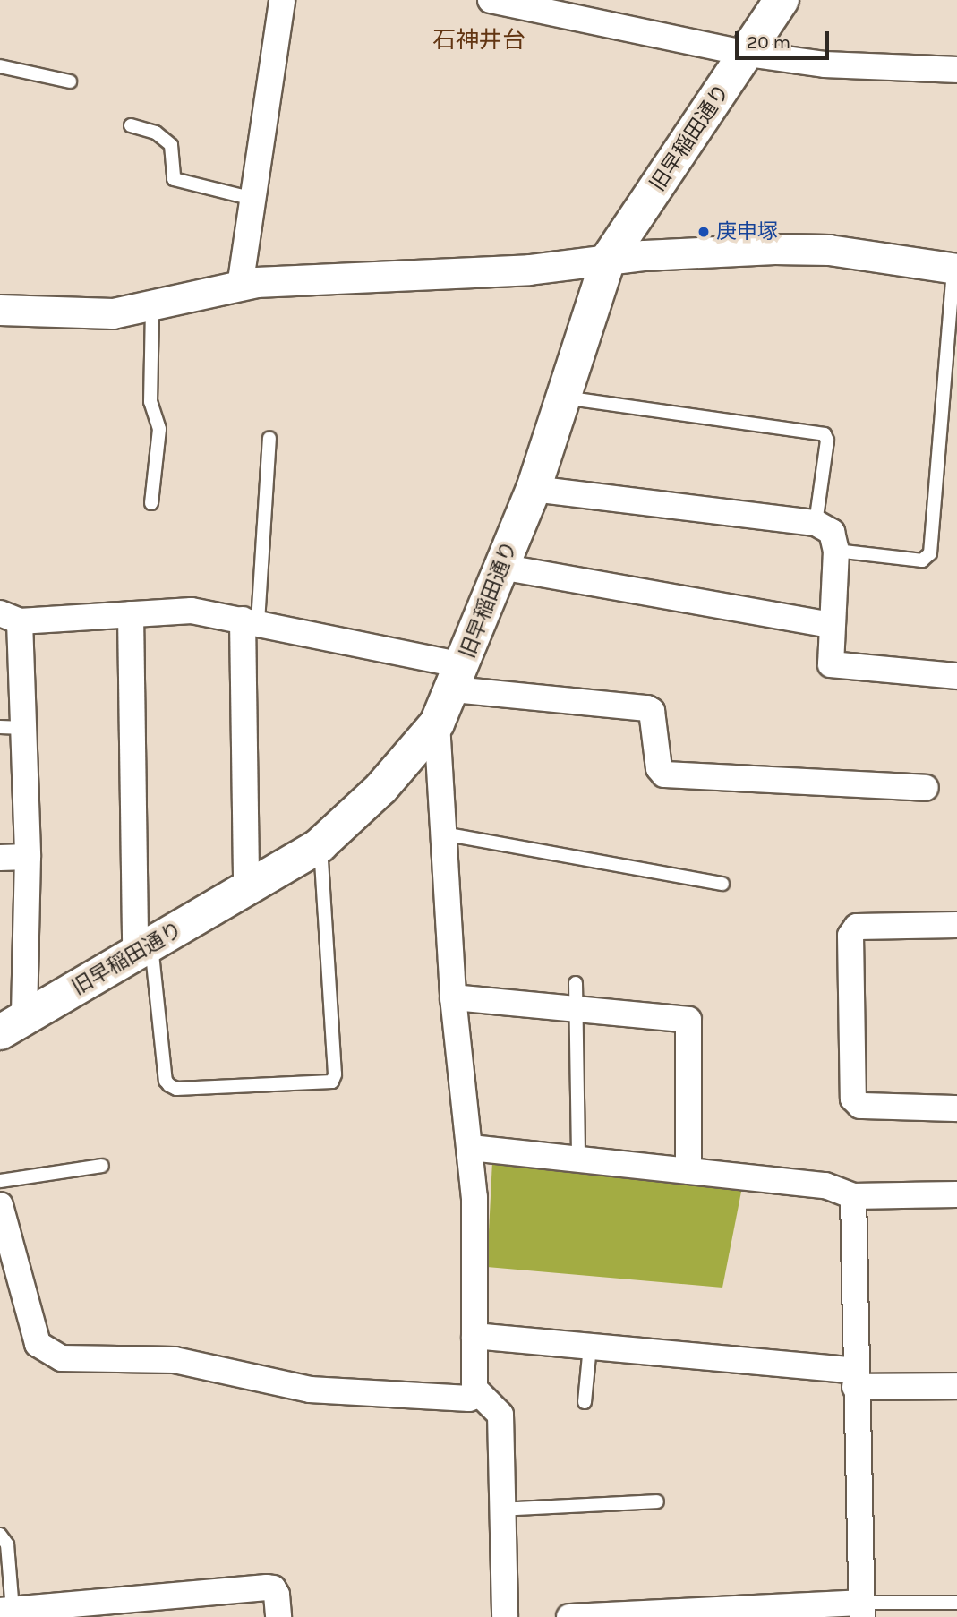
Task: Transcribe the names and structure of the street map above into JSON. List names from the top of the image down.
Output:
{
  "streets": {
    "main road": ["旧早稲田通り"]
  },
  "districts": ["石神井台"],
  "places": ["庚申塚"],
  "scale_bar": "20 m"
}
